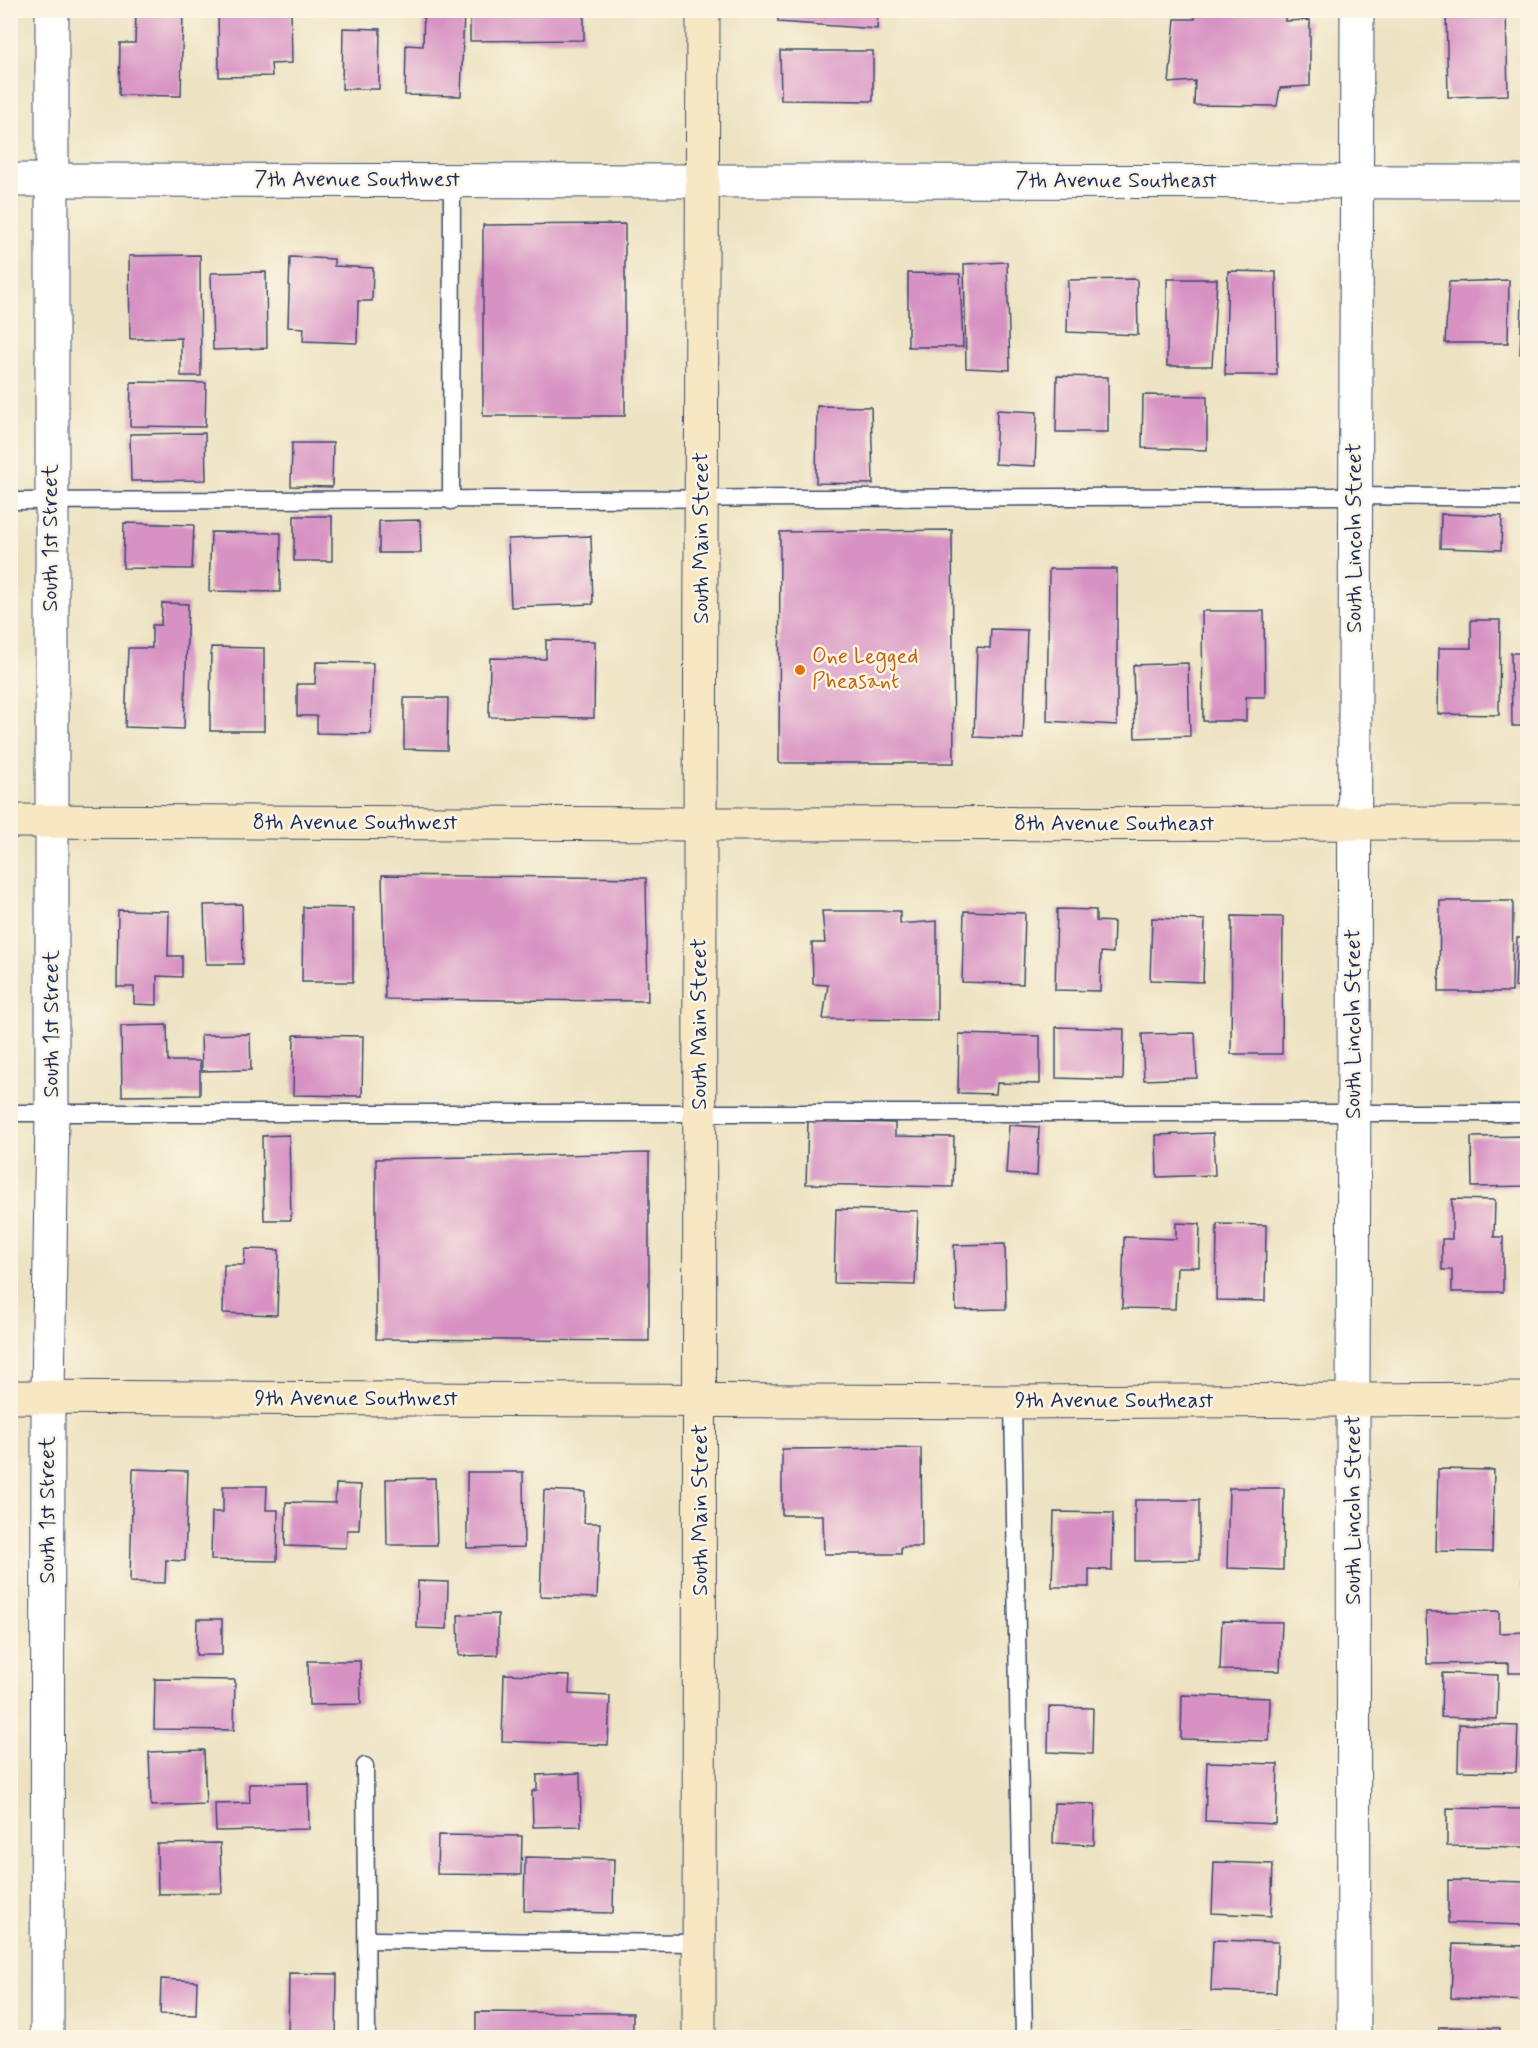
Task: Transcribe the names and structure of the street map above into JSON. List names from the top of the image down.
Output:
{
  "streets": {
    "street": [
      "7th Avenue Southwest",
      "7th Avenue Southeast",
      "South 1st Street",
      "South Main Street",
      "South Lincoln Street",
      "8th Avenue Southwest",
      "8th Avenue Southeast",
      "9th Avenue Southwest",
      "9th Avenue Southeast"
    ]
  },
  "crossings": [
    ["7th Avenue Southwest", "7th Avenue Southeast"],
    ["7th Avenue Southwest", "South 1st Street"],
    ["7th Avenue Southwest", "South Main Street"],
    ["7th Avenue Southeast", "South Main Street"],
    ["7th Avenue Southeast", "South Lincoln Street"],
    ["South 1st Street", "8th Avenue Southwest"],
    ["South 1st Street", "9th Avenue Southwest"],
    ["South Main Street", "8th Avenue Southwest"],
    ["South Main Street", "8th Avenue Southeast"],
    ["South Main Street", "9th Avenue Southwest"],
    ["South Main Street", "9th Avenue Southeast"],
    ["South Lincoln Street", "8th Avenue Southeast"],
    ["South Lincoln Street", "9th Avenue Southeast"],
    ["8th Avenue Southwest", "8th Avenue Southeast"],
    ["9th Avenue Southwest", "9th Avenue Southeast"]
  ],
  "places": ["One Legged Pheasant"]
}
